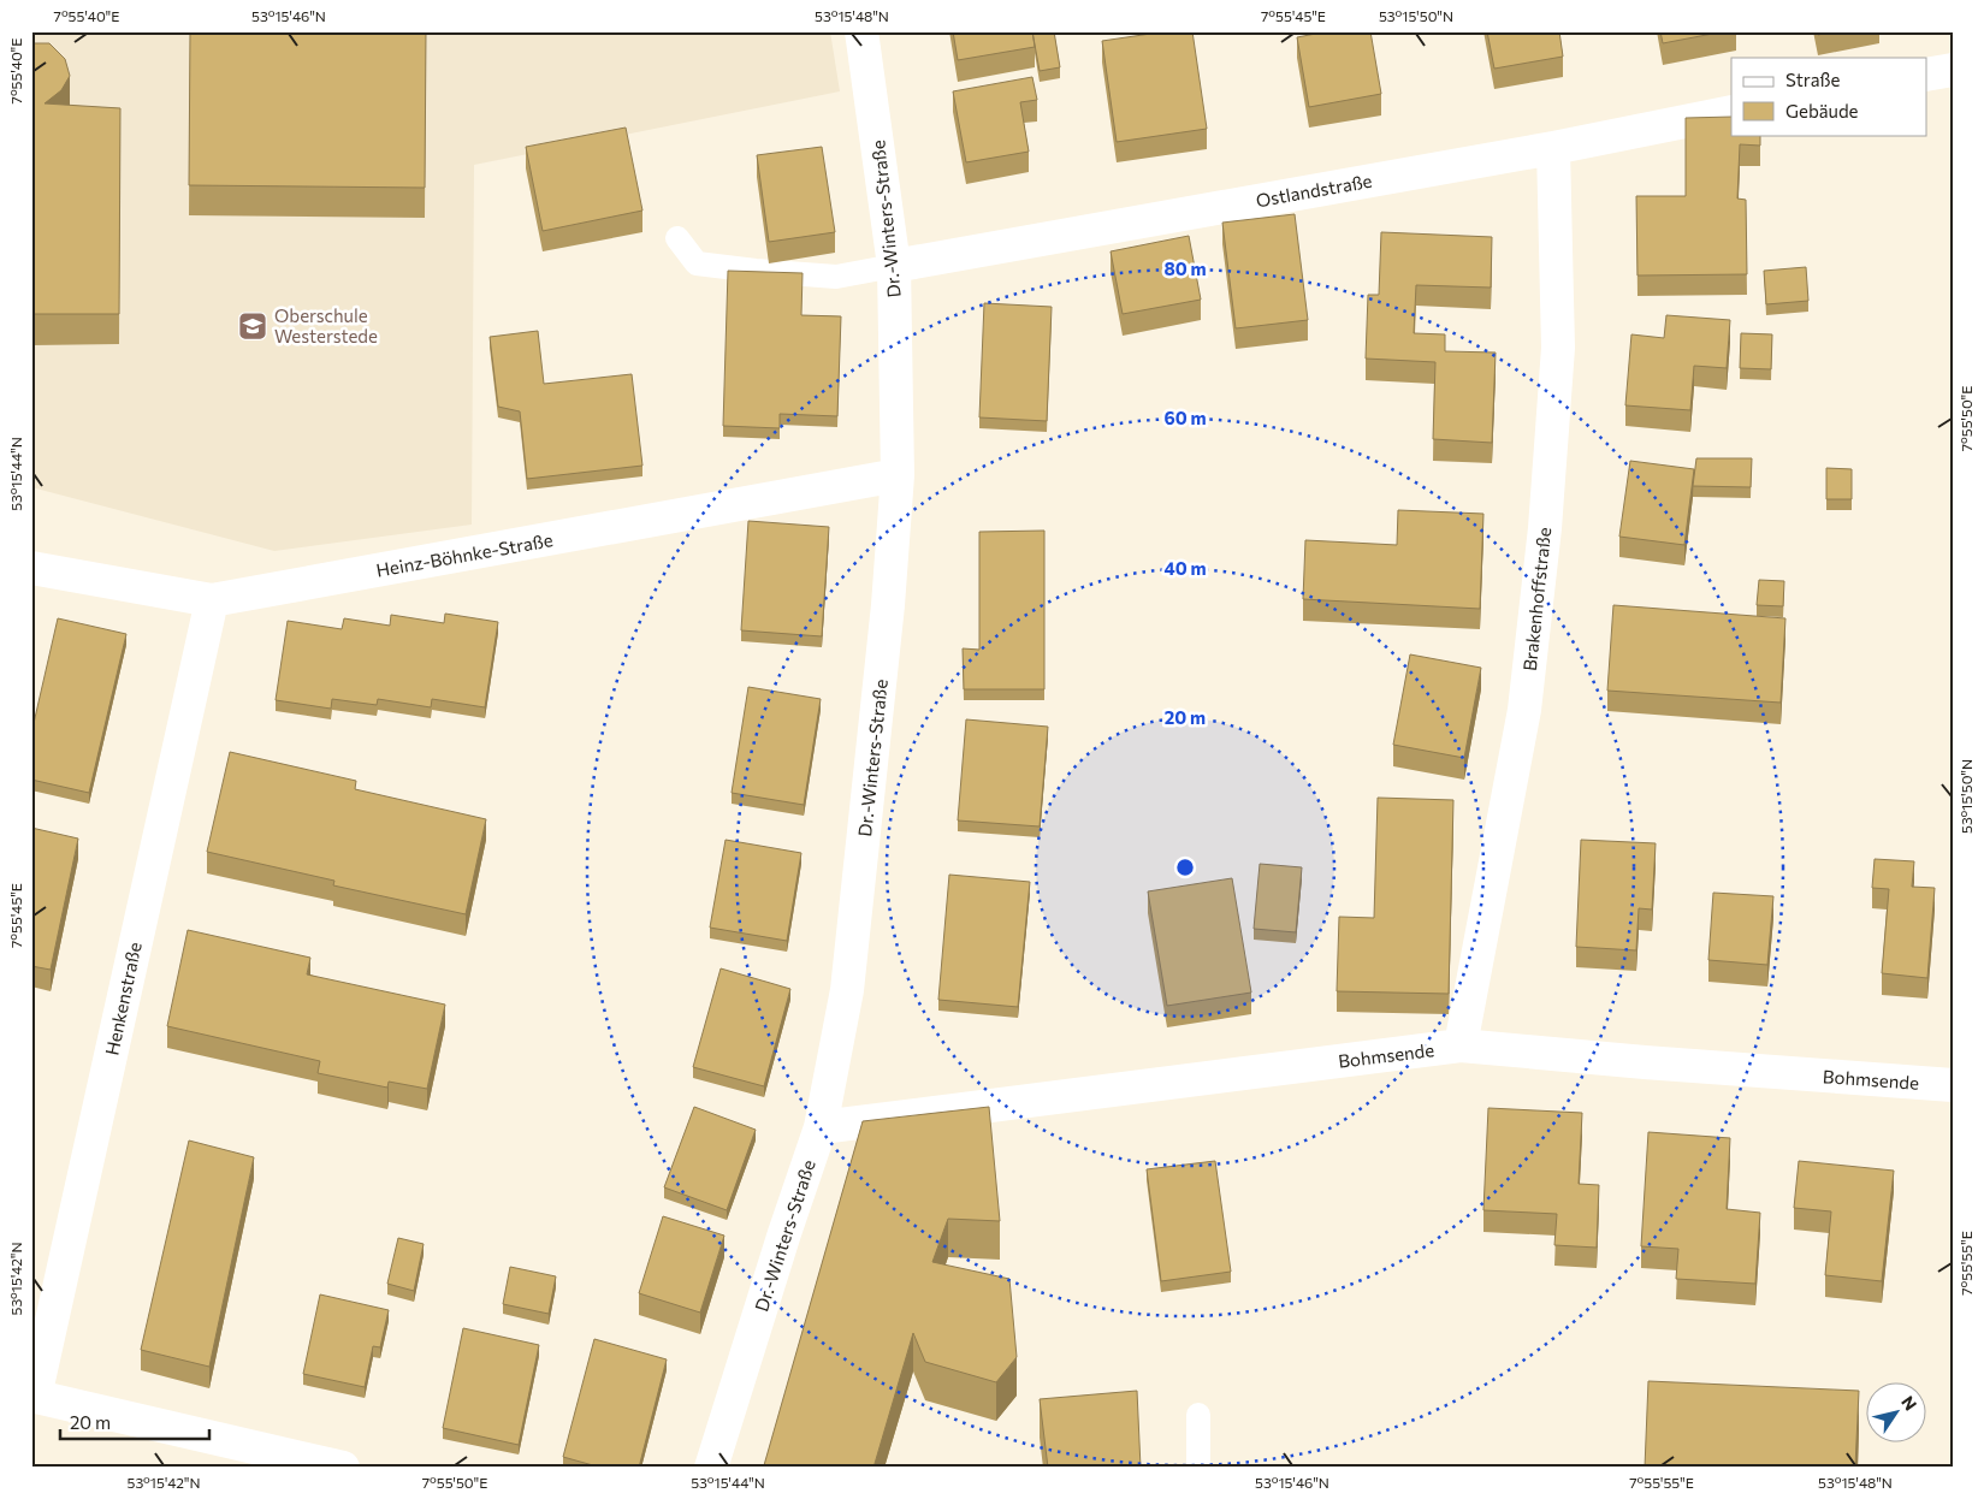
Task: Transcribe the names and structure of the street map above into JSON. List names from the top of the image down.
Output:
{
  "streets": {
    "street": [
      "Ostlandstraße",
      "Dr.-Winters-Straße",
      "Heinz-Böhnke-Straße",
      "Brakenhoffstraße",
      "Henkenstraße",
      "Bohmsende"
    ]
  },
  "crossings": [
    ["Ostlandstraße", "Dr.-Winters-Straße"],
    ["Ostlandstraße", "Brakenhoffstraße"],
    ["Dr.-Winters-Straße", "Heinz-Böhnke-Straße"],
    ["Dr.-Winters-Straße", "Bohmsende"],
    ["Heinz-Böhnke-Straße", "Henkenstraße"],
    ["Brakenhoffstraße", "Bohmsende"]
  ],
  "places": {
    "school or university": ["Oberschule Westerstede"]
  },
  "legend": ["Straße", "Gebäude"],
  "scale_bar": "20 m",
  "north": "top right",
  "coordinates": [
    "7°55'40\"E",
    "53°15'46\"N",
    "53°15'48\"N",
    "7°55'45\"E",
    "53°15'50\"N",
    "7°55'50\"E",
    "53°15'44\"N",
    "7°55'55\"E",
    "53°15'42\"N"
  ],
  "rings": [
    "80 m",
    "60 m",
    "40 m",
    "20 m"
  ]
}
